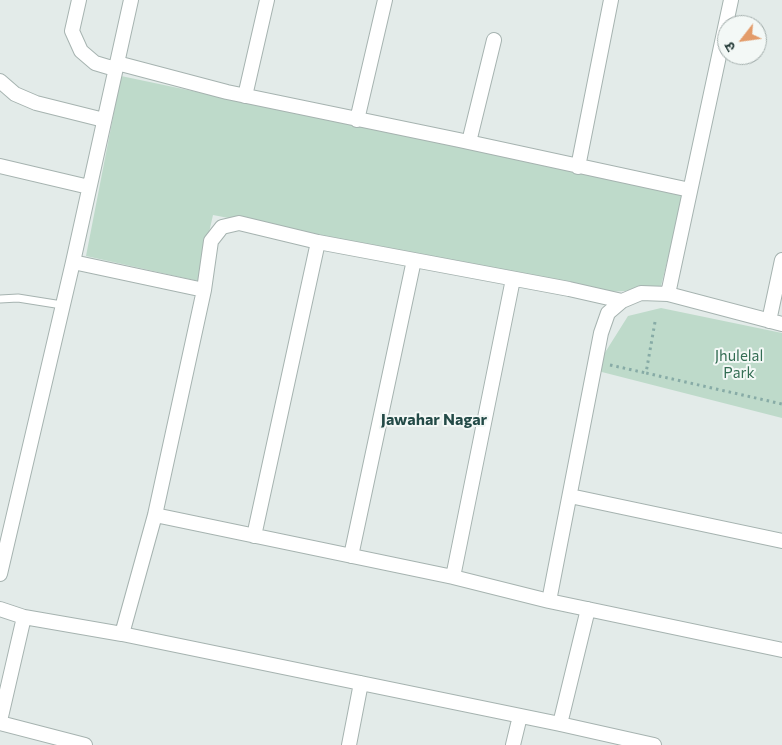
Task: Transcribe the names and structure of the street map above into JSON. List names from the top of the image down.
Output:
{
  "districts": ["Jawahar Nagar"],
  "parks": ["Jhulelal Park"],
  "north": "bottom left"
}
